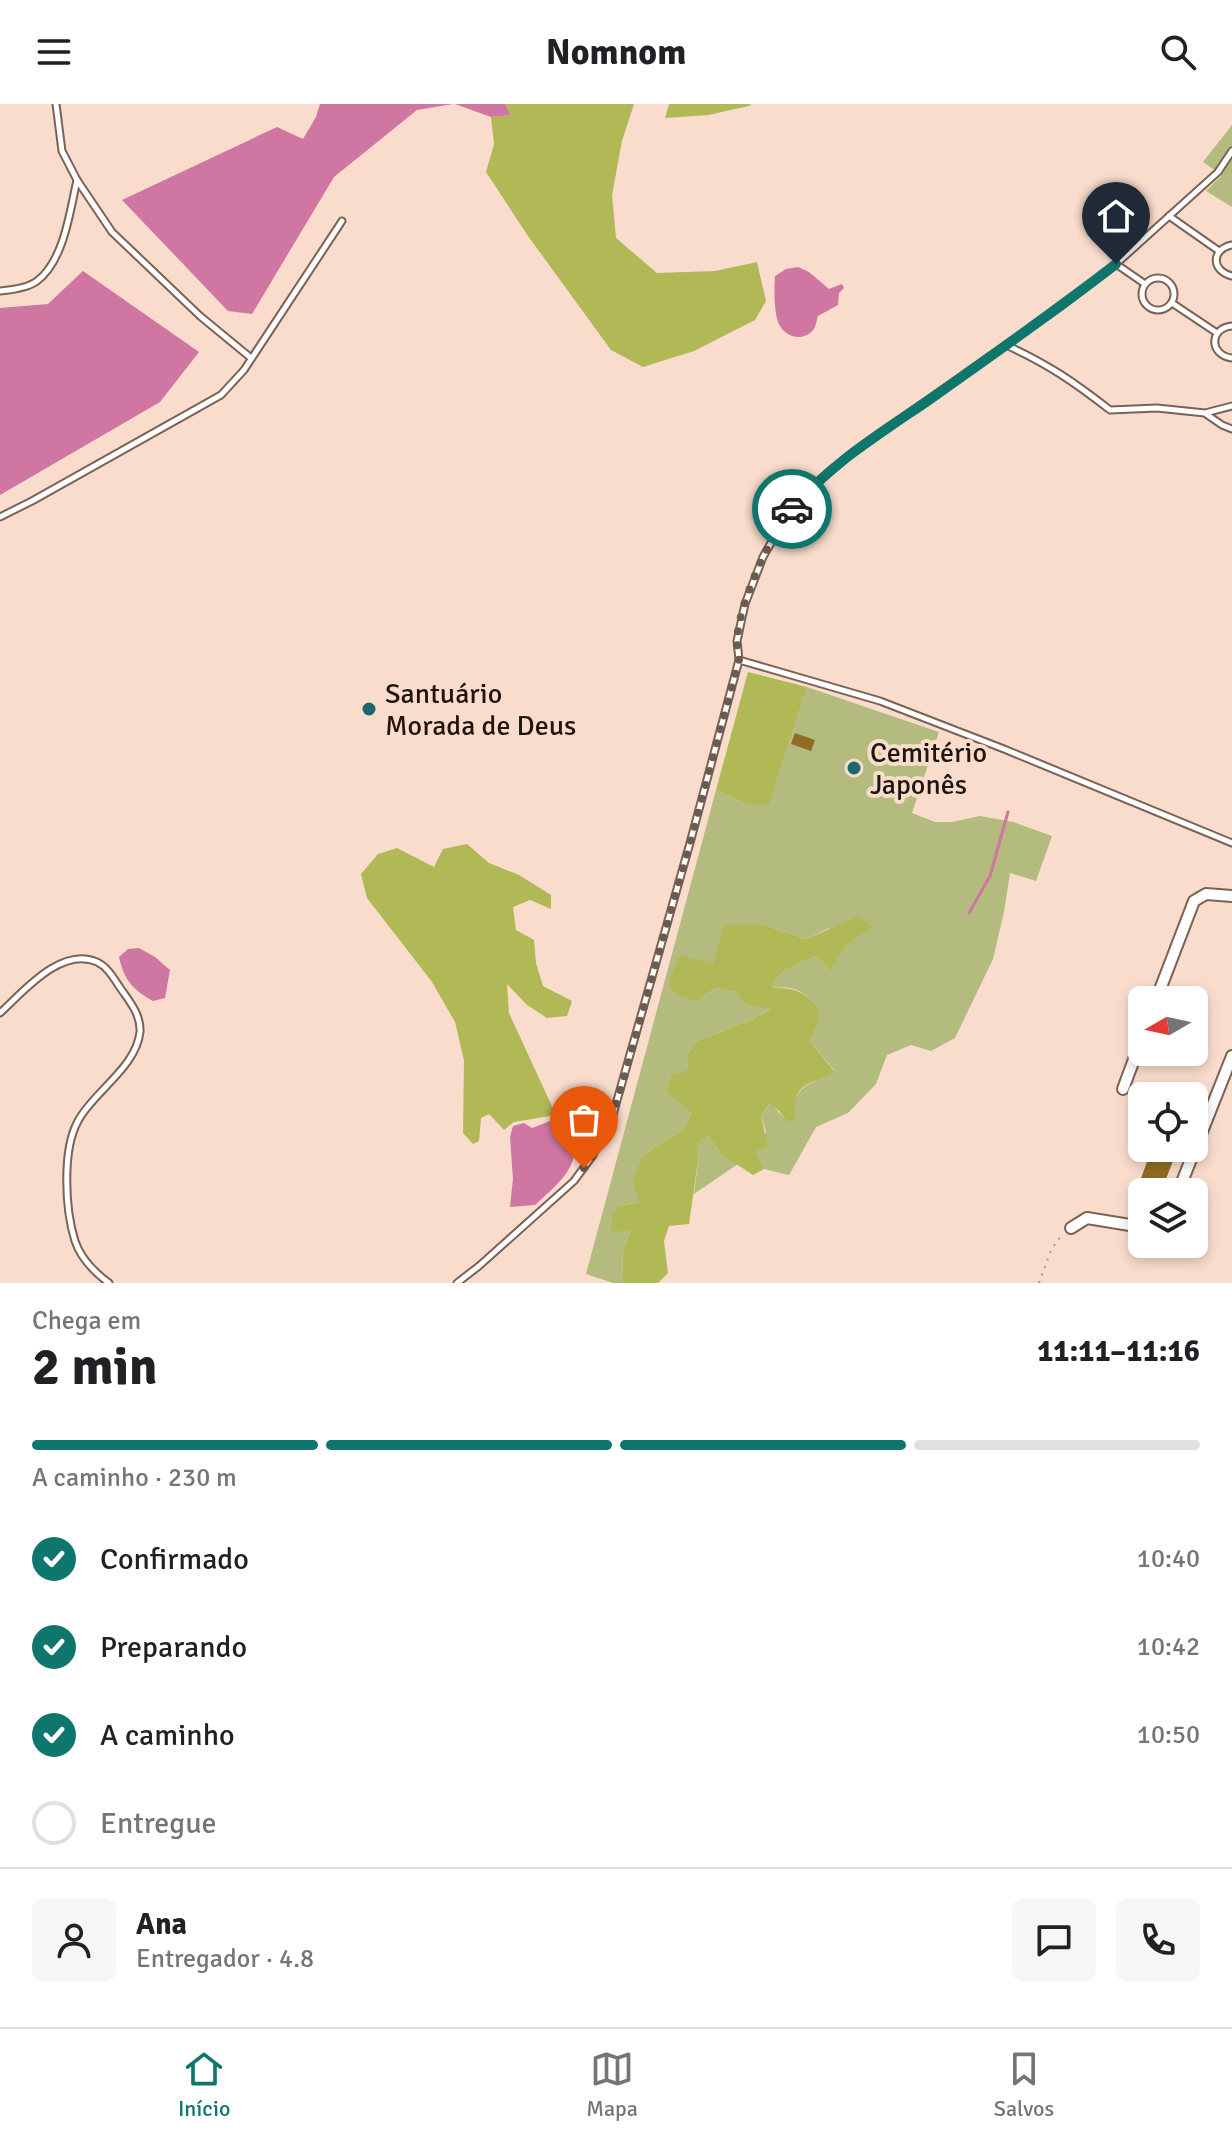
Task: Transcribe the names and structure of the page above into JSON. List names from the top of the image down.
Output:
{
  "places": ["Santuário Morada de Deus", "Cemitério Japonês"],
  "north": "left",
  "page": {
    "header": "Nomnom",
    "heading": ["2 min", "Chega em", "11:11–11:16"],
    "panel": ["Ana", "Entregador · 4.8"],
    "bar": "A caminho · 230 m",
    "list": [
      ["Confirmado", "10:40"],
      ["Preparando", "10:42"],
      ["A caminho", "10:50"],
      "Entregue"
    ],
    "tabs": ["Início", "Mapa", "Salvos"]
  }
}
